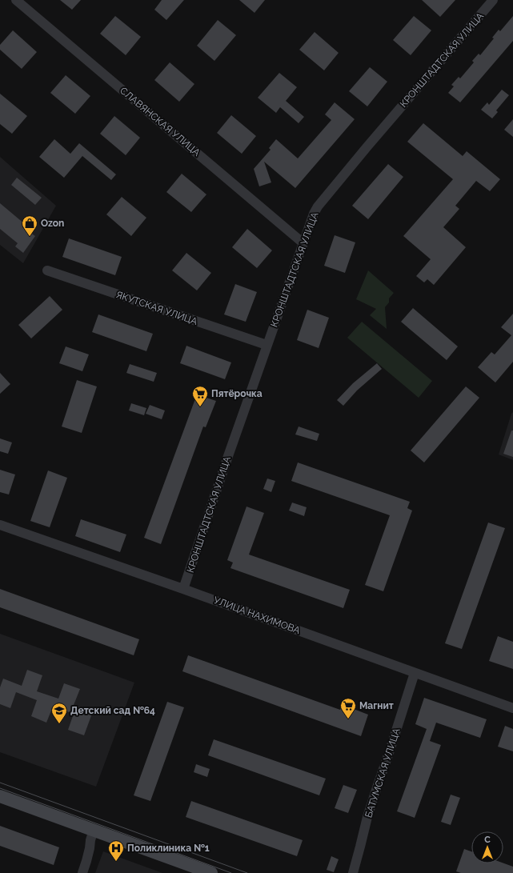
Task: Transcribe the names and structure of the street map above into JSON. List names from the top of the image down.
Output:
{
  "streets": {
    "street": [
      "КРОНШТАДТСКАЯ УЛИЦА",
      "СЛАВЯНСКАЯ УЛИЦА",
      "ЯКУТСКАЯ УЛИЦА",
      "УЛИЦА НАХИМОВА",
      "БАТУМСКАЯ УЛИЦА"
    ]
  },
  "crossings": [
    ["КРОНШТАДТСКАЯ УЛИЦА", "СЛАВЯНСКАЯ УЛИЦА"],
    ["КРОНШТАДТСКАЯ УЛИЦА", "ЯКУТСКАЯ УЛИЦА"],
    ["КРОНШТАДТСКАЯ УЛИЦА", "УЛИЦА НАХИМОВА"],
    ["УЛИЦА НАХИМОВА", "БАТУМСКАЯ УЛИЦА"]
  ],
  "places": {
    "shop": ["Ozon"],
    "supermarket": ["Пятёрочка", "Магнит"],
    "school or university": ["Детский сад №64"],
    "hospital": ["Поликлиника №1"]
  },
  "north": "top"
}
